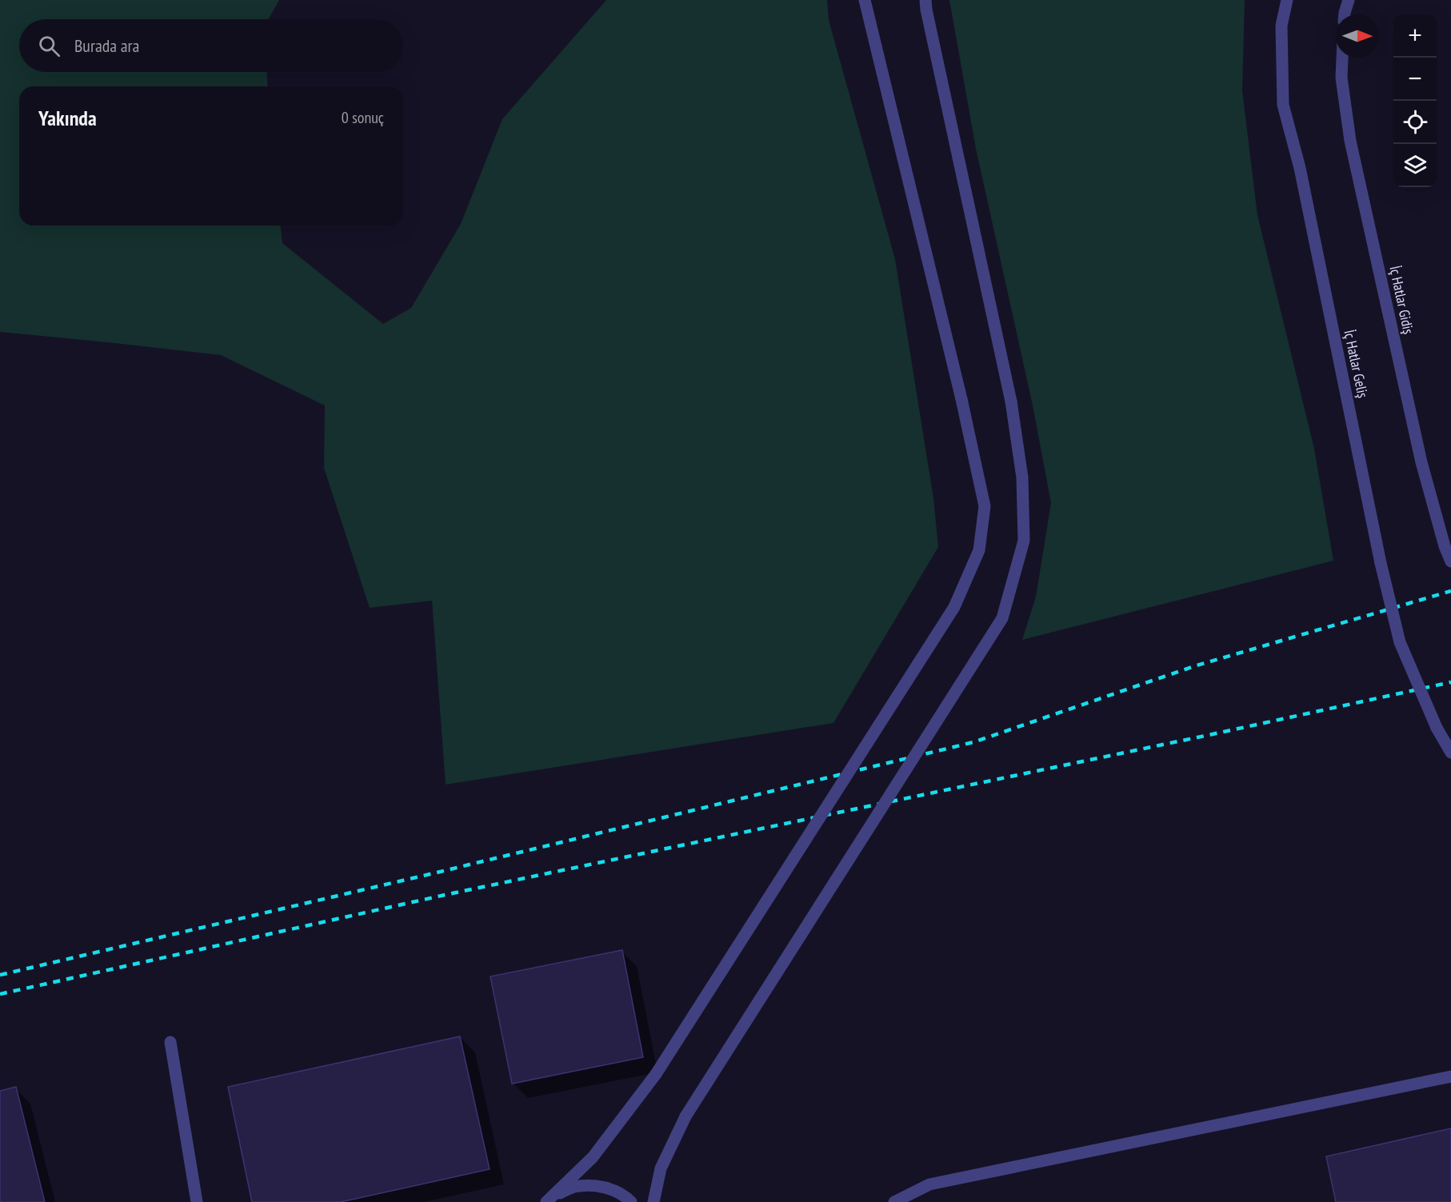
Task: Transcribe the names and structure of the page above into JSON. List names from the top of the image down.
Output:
{
  "streets": {
    "street": ["İç Hatlar Gidiş", "İç Hatlar Geliş"]
  },
  "north": "right",
  "page": {
    "map_buttons": ["+", "−"],
    "search": "Burada ara",
    "heading": ["Yakında", "0 sonuç"]
  }
}
